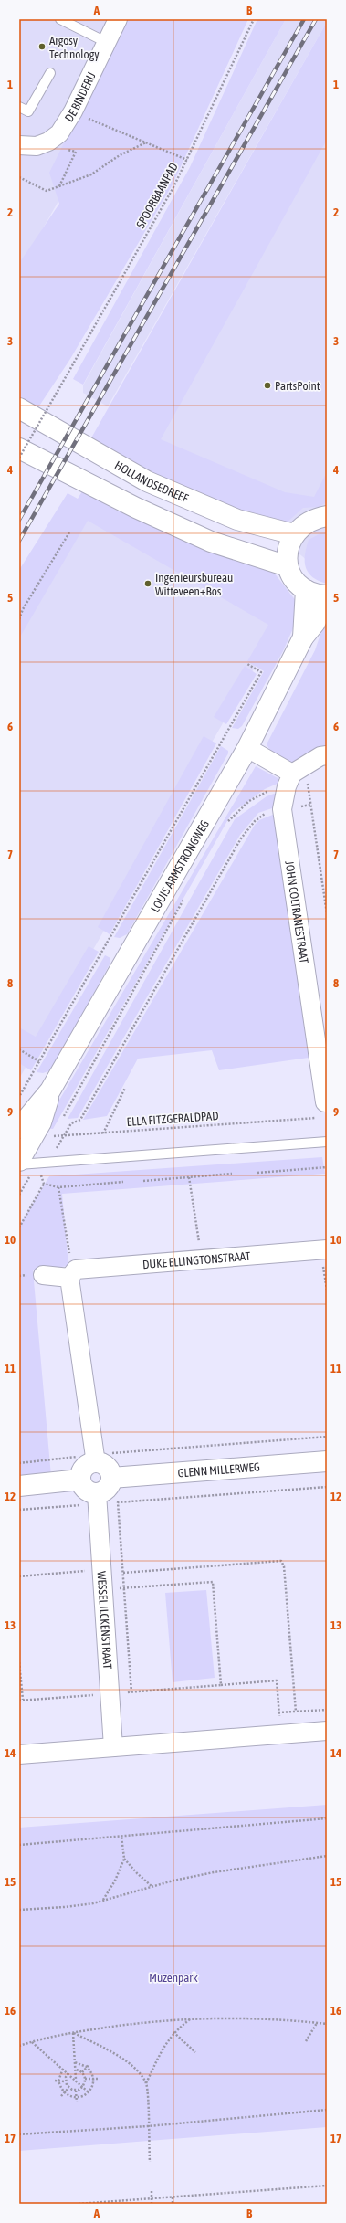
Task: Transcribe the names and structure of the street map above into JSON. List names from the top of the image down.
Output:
{
  "streets": {
    "street": [
      "DE BINDERIJ",
      "HOLLANDSEDREEF",
      "LOUIS ARMSTRONGWEG",
      "JOHN COLTRANESTRAAT",
      "DUKE ELLINGTONSTRAAT",
      "GLENN MILLERWEG",
      "WESSEL ILCKENSTRAAT"
    ],
    "path": ["SPOORBAANPAD", "ELLA FITZGERALDPAD"]
  },
  "crossings": [
    ["LOUIS ARMSTRONGWEG", "JOHN COLTRANESTRAAT"],
    ["JOHN COLTRANESTRAAT", "ELLA FITZGERALDPAD"],
    ["GLENN MILLERWEG", "WESSEL ILCKENSTRAAT"]
  ],
  "parks": ["Muzenpark"],
  "places": ["Argosy Technology", "PartsPoint", "Ingenieursbureau Witteveen+Bos"],
  "grid": {
    "columns": ["A", "B"],
    "rows": [
      "1",
      "2",
      "3",
      "4",
      "5",
      "6",
      "7",
      "8",
      "9",
      "10",
      "11",
      "12",
      "13",
      "14",
      "15",
      "16",
      "17"
    ]
  }
}
